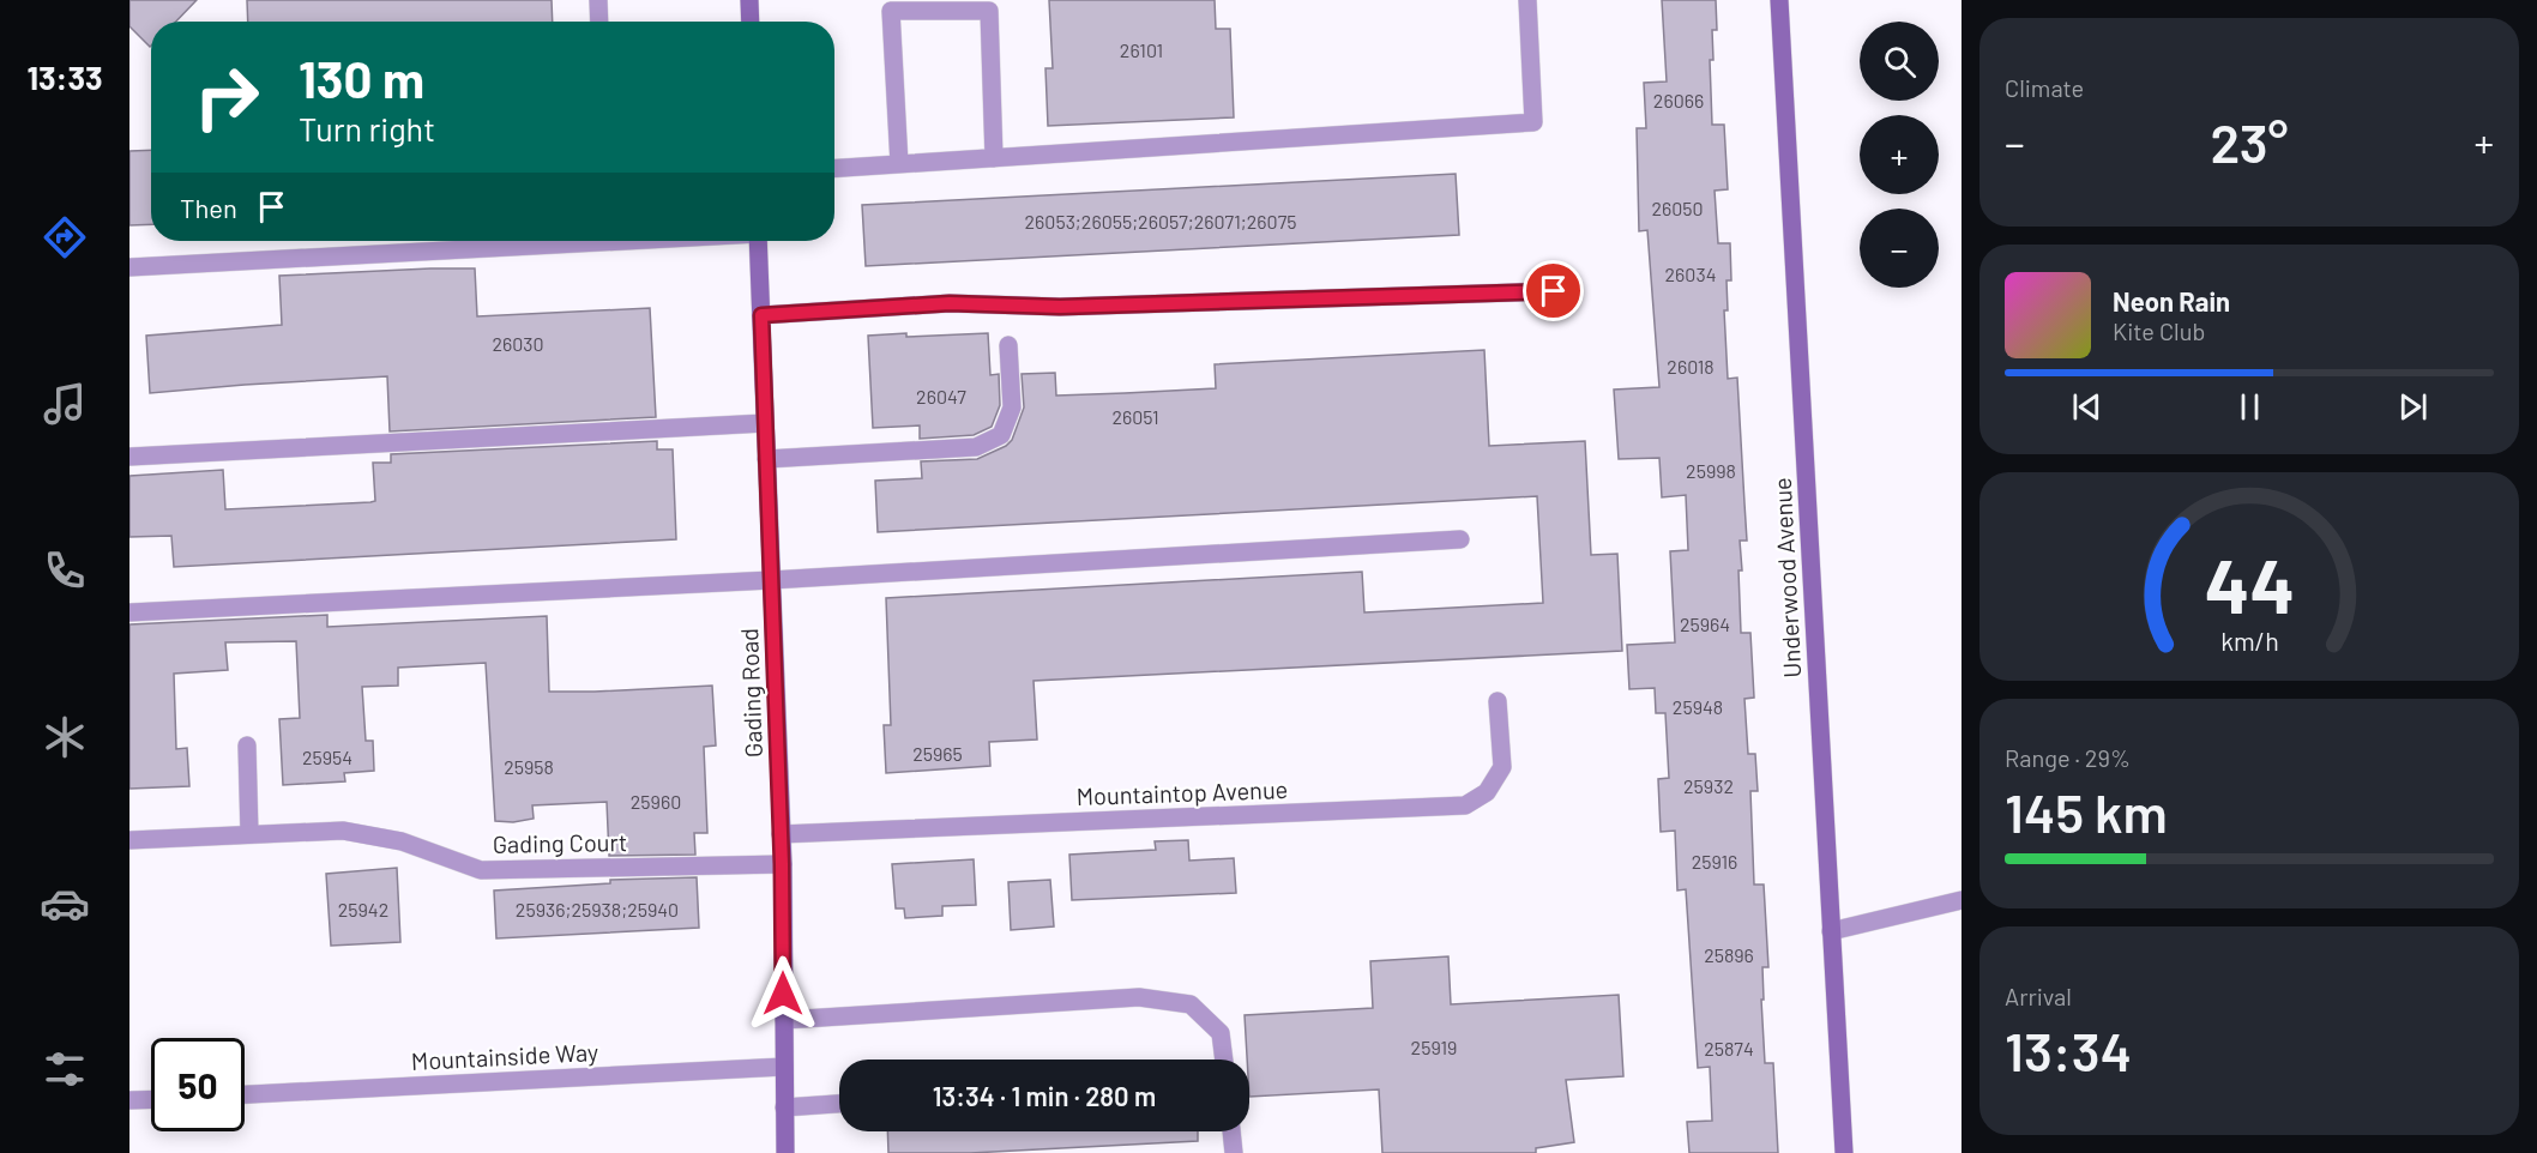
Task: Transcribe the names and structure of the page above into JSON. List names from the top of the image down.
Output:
{
  "streets": {
    "street": [
      "Underwood Avenue",
      "Gading Road",
      "Mountaintop Avenue",
      "Gading Court",
      "Mountainside Way"
    ]
  },
  "crossings": [
    ["Gading Road", "Mountaintop Avenue"],
    ["Gading Road", "Gading Court"],
    ["Gading Road", "Mountainside Way"]
  ],
  "house_numbers": [
    "26101",
    "26066",
    "26050",
    "26053;26055;26057;26071;26075",
    "26034",
    "26030",
    "26018",
    "26047",
    "26051",
    "25998",
    "25964",
    "25948",
    "25965",
    "25954",
    "25958",
    "25932",
    "25960",
    "25916",
    "25942",
    "25936;25938;25940",
    "25896",
    "25919",
    "25874"
  ],
  "page": {
    "tabs": "13:33",
    "tile": [
      "Climate",
      ["Range · 29%", "145 km"],
      ["Arrival", "13:34"]
    ],
    "map_buttons": ["+", "−"],
    "turn": ["130 m", "Turn right"],
    "heat": ["−", "23°", "+"],
    "then": "Then",
    "song": ["Neon Rain", "Kite Club"],
    "limit": "50",
    "trip": "13:34 · 1 min · 280 m",
    "gauge": ["44", "km/h"]
  }
}
